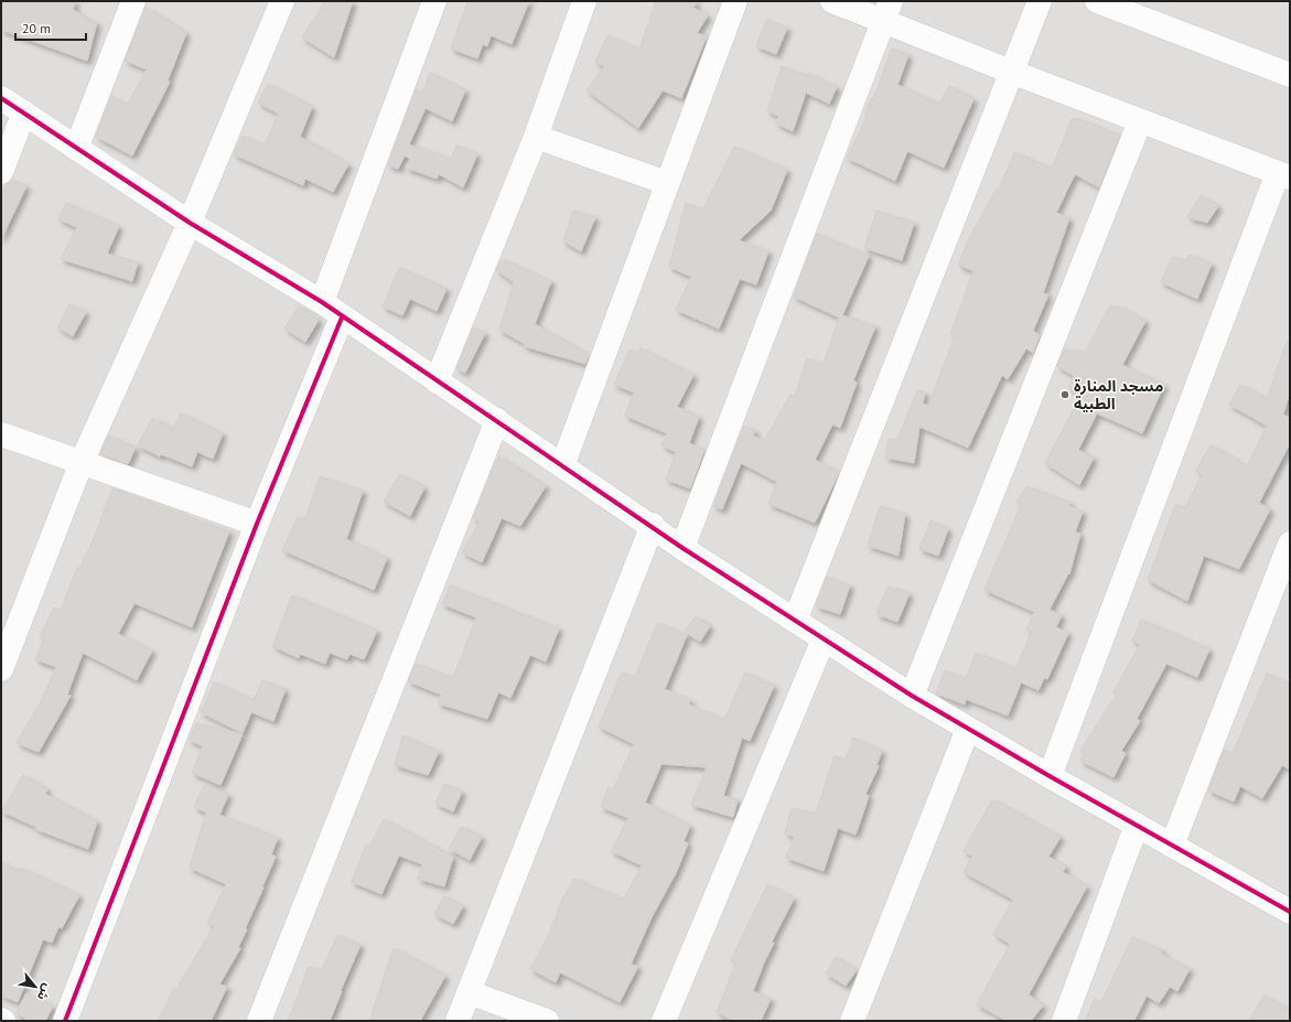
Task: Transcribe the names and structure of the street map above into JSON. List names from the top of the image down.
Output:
{
  "places": ["مسجد المنارة الطبية"],
  "scale_bar": "20 m",
  "north": "bottom right"
}
